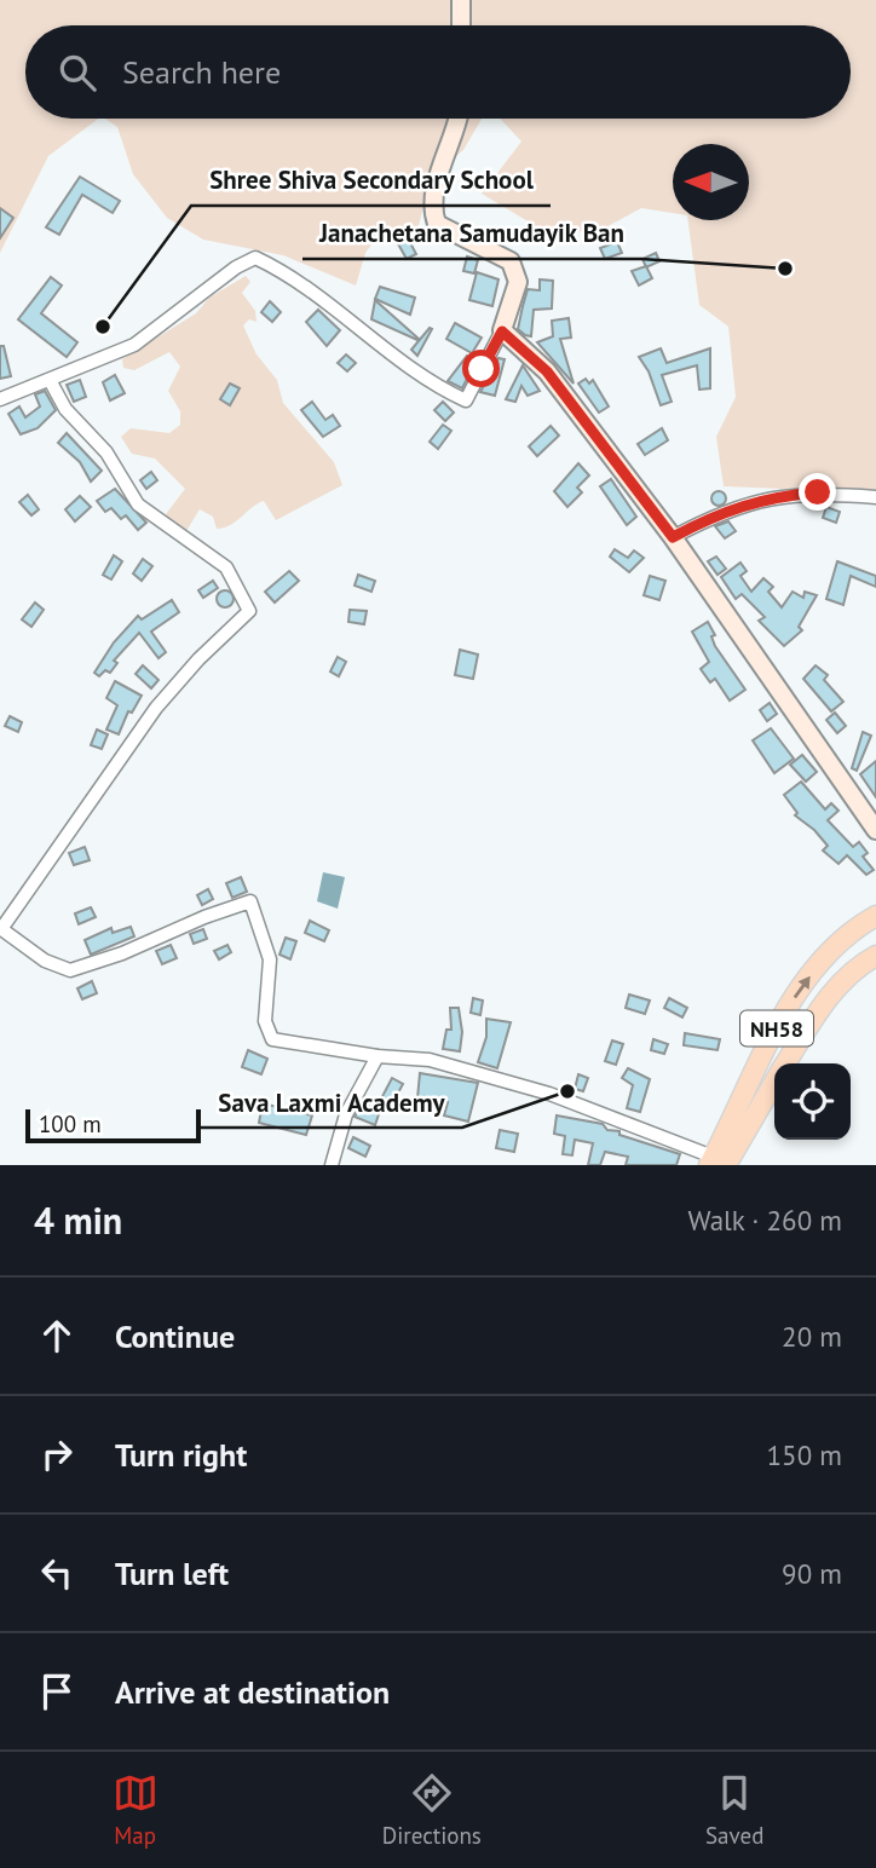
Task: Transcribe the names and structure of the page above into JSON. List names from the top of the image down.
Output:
{
  "streets": {
    "main road": ["NH58"]
  },
  "places": ["Janachetana Samudayik Ban", "Shree Shiva Secondary School", "Sava Laxmi Academy"],
  "scale_bar": "100 m",
  "north": "left",
  "page": {
    "search": "Search here",
    "scale": "100 m",
    "heading": ["4 min", "Walk · 260 m"],
    "list": [
      ["Continue", "20 m"],
      ["Turn right", "150 m"],
      ["Turn left", "90 m"],
      "Arrive at destination"
    ],
    "nav": ["Map", "Directions", "Saved"]
  }
}
